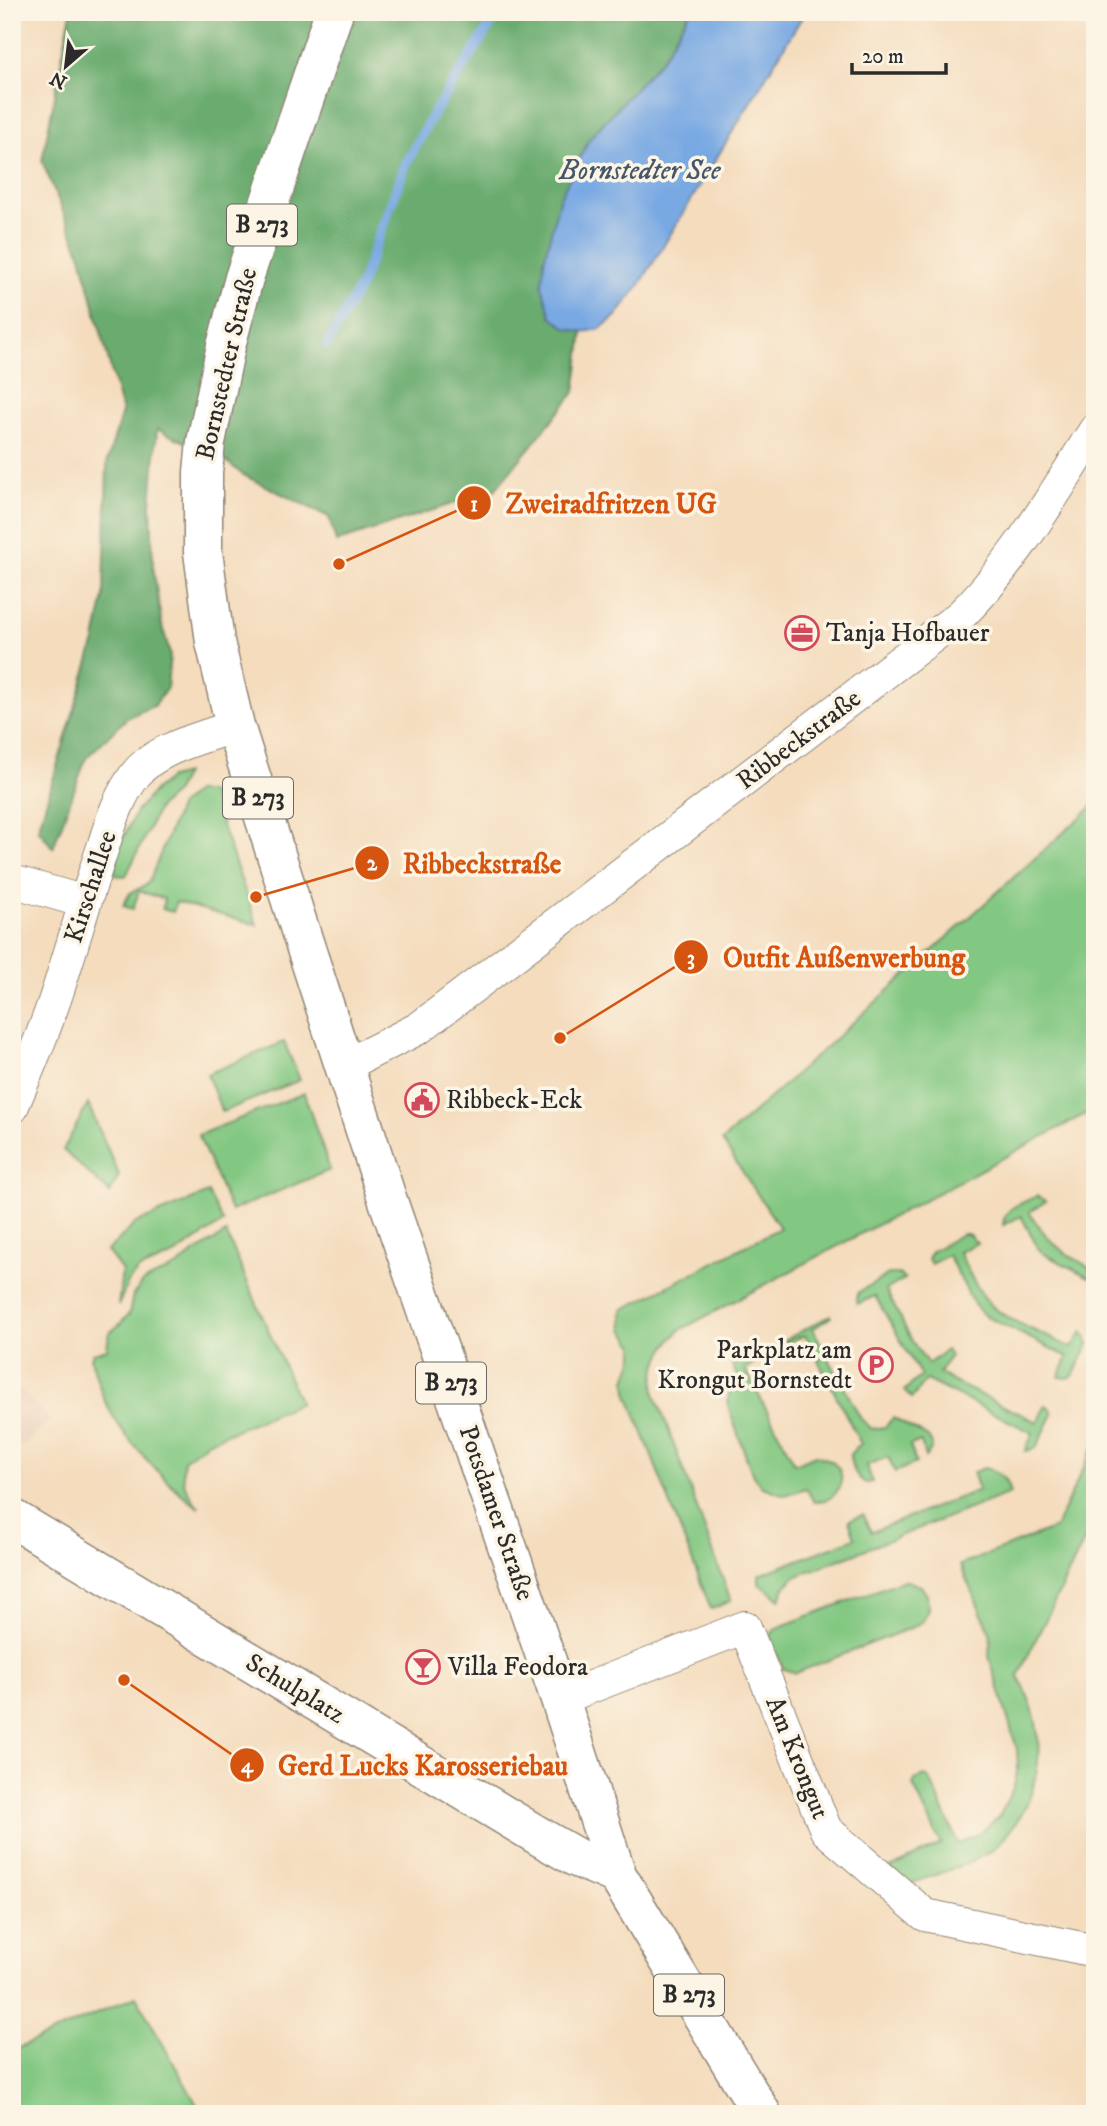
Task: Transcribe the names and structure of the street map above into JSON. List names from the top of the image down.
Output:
{
  "streets": {
    "main road": [
      "B 273",
      "Bornstedter Straße",
      "Potsdamer Straße",
      "Schulplatz"
    ],
    "street": ["Ribbeckstraße", "Kirschallee", "Am Krongut"]
  },
  "crossings": [
    ["Bornstedter Straße", "Kirschallee"],
    ["Bornstedter Straße", "Potsdamer Straße"],
    ["Ribbeckstraße", "Potsdamer Straße"],
    ["Kirschallee", "Potsdamer Straße"],
    ["Potsdamer Straße", "Schulplatz"],
    ["Potsdamer Straße", "Am Krongut"]
  ],
  "water": ["Bornstedter See"],
  "places": {
    "other": [
      "Zweiradfritzen UG",
      "Ribbeckstraße",
      "Outfit Außenwerbung",
      "Gerd Lucks Karosseriebau"
    ],
    "office": ["Tanja Hofbauer"],
    "public building": ["Ribbeck-Eck"],
    "parking": ["Parkplatz am Krongut Bornstedt"],
    "bar": ["Villa Feodora"]
  },
  "scale_bar": "20 m",
  "north": "bottom left"
}
